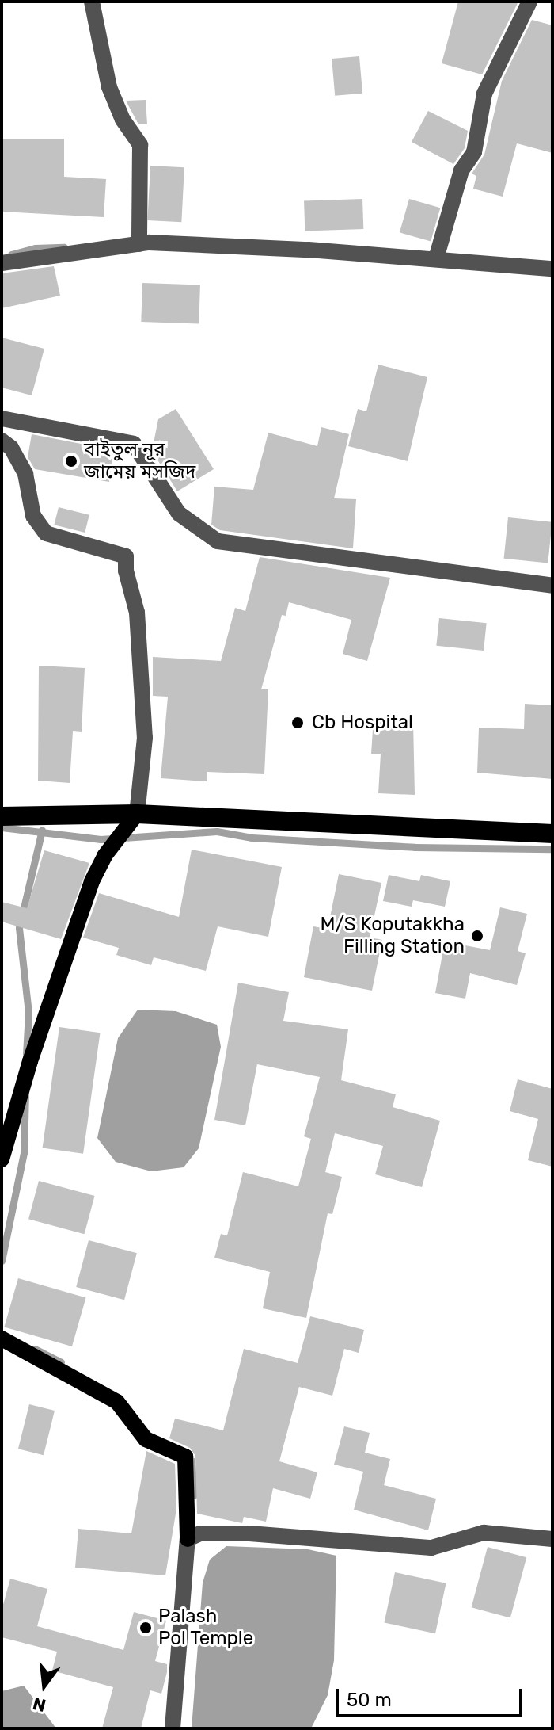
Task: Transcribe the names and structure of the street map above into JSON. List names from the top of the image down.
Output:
{
  "places": [
    "বাইতুল নূর জামেয় মসজিদ",
    "Cb Hospital",
    "M/S Koputakkha Filling Station",
    "Palash Pol Temple"
  ],
  "scale_bar": "50 m",
  "north": "bottom"
}
